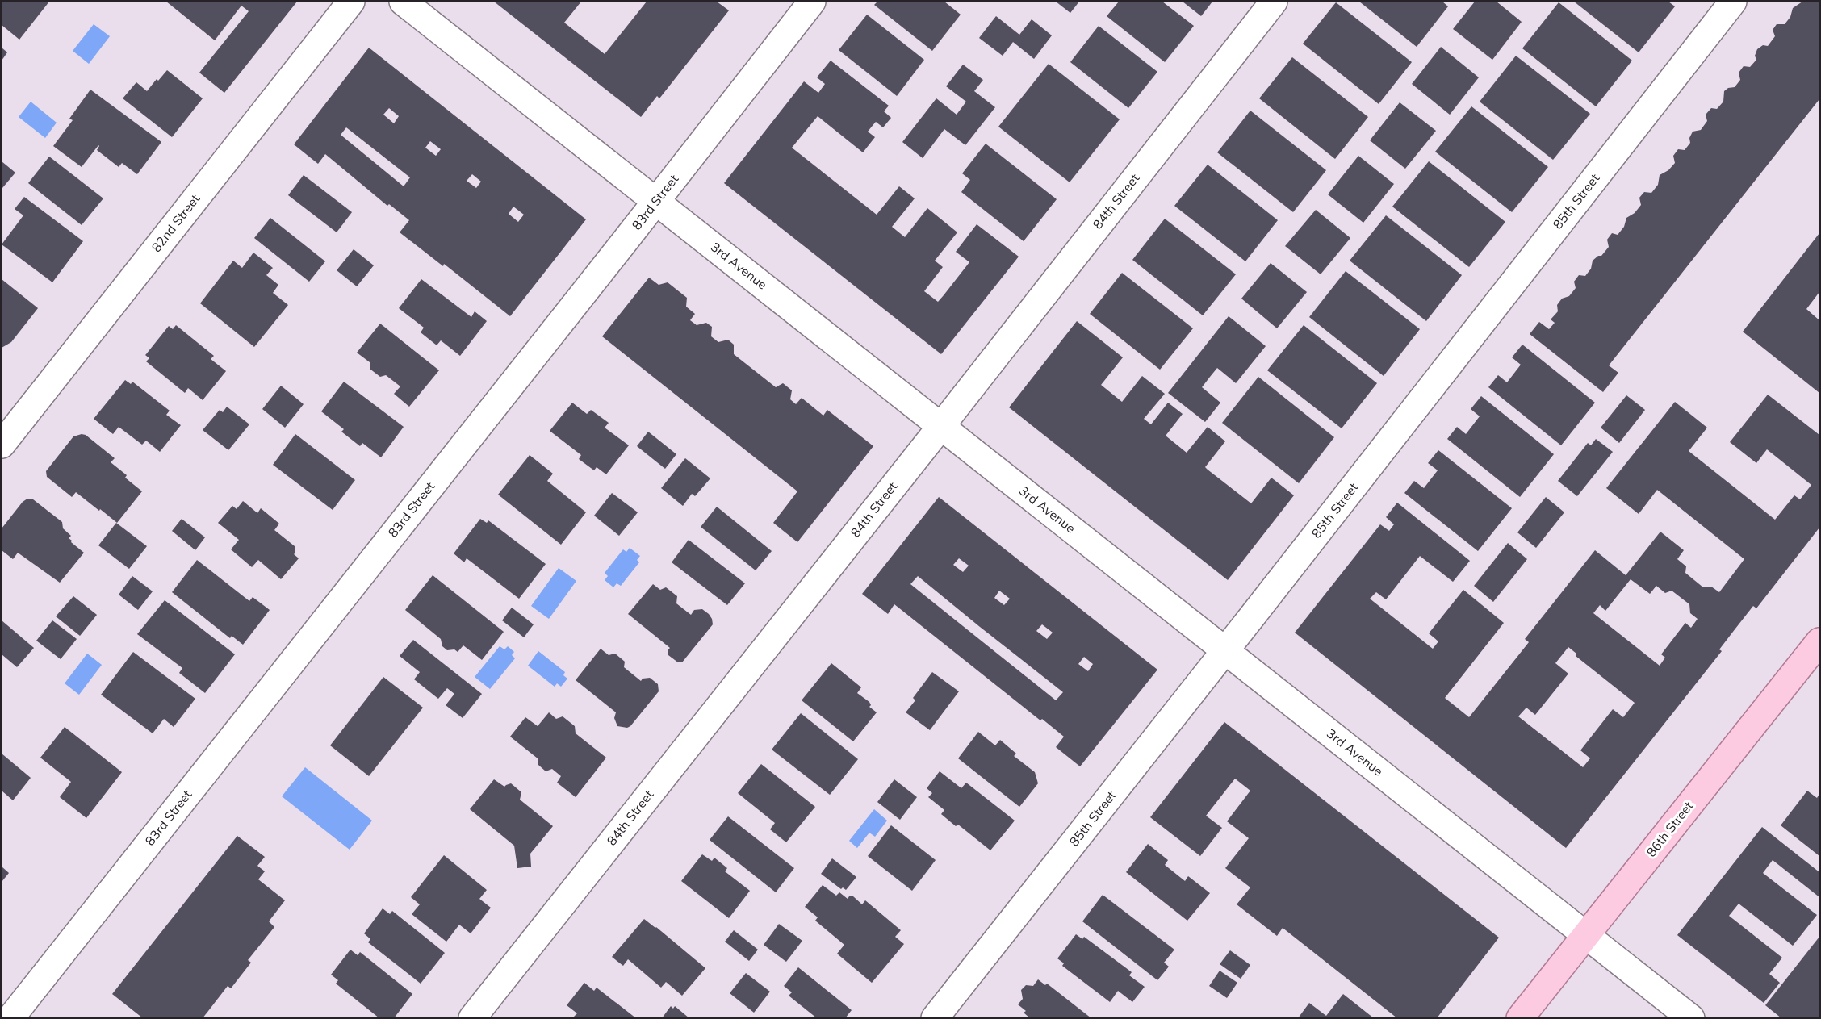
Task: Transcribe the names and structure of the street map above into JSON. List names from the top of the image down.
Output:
{
  "streets": {
    "main road": ["86th Street"],
    "street": [
      "84th Street",
      "85th Street",
      "83rd Street",
      "82nd Street",
      "3rd Avenue"
    ]
  },
  "crossings": [
    ["84th Street", "3rd Avenue"],
    ["85th Street", "3rd Avenue"],
    ["83rd Street", "3rd Avenue"],
    ["3rd Avenue", "86th Street"]
  ]
}
